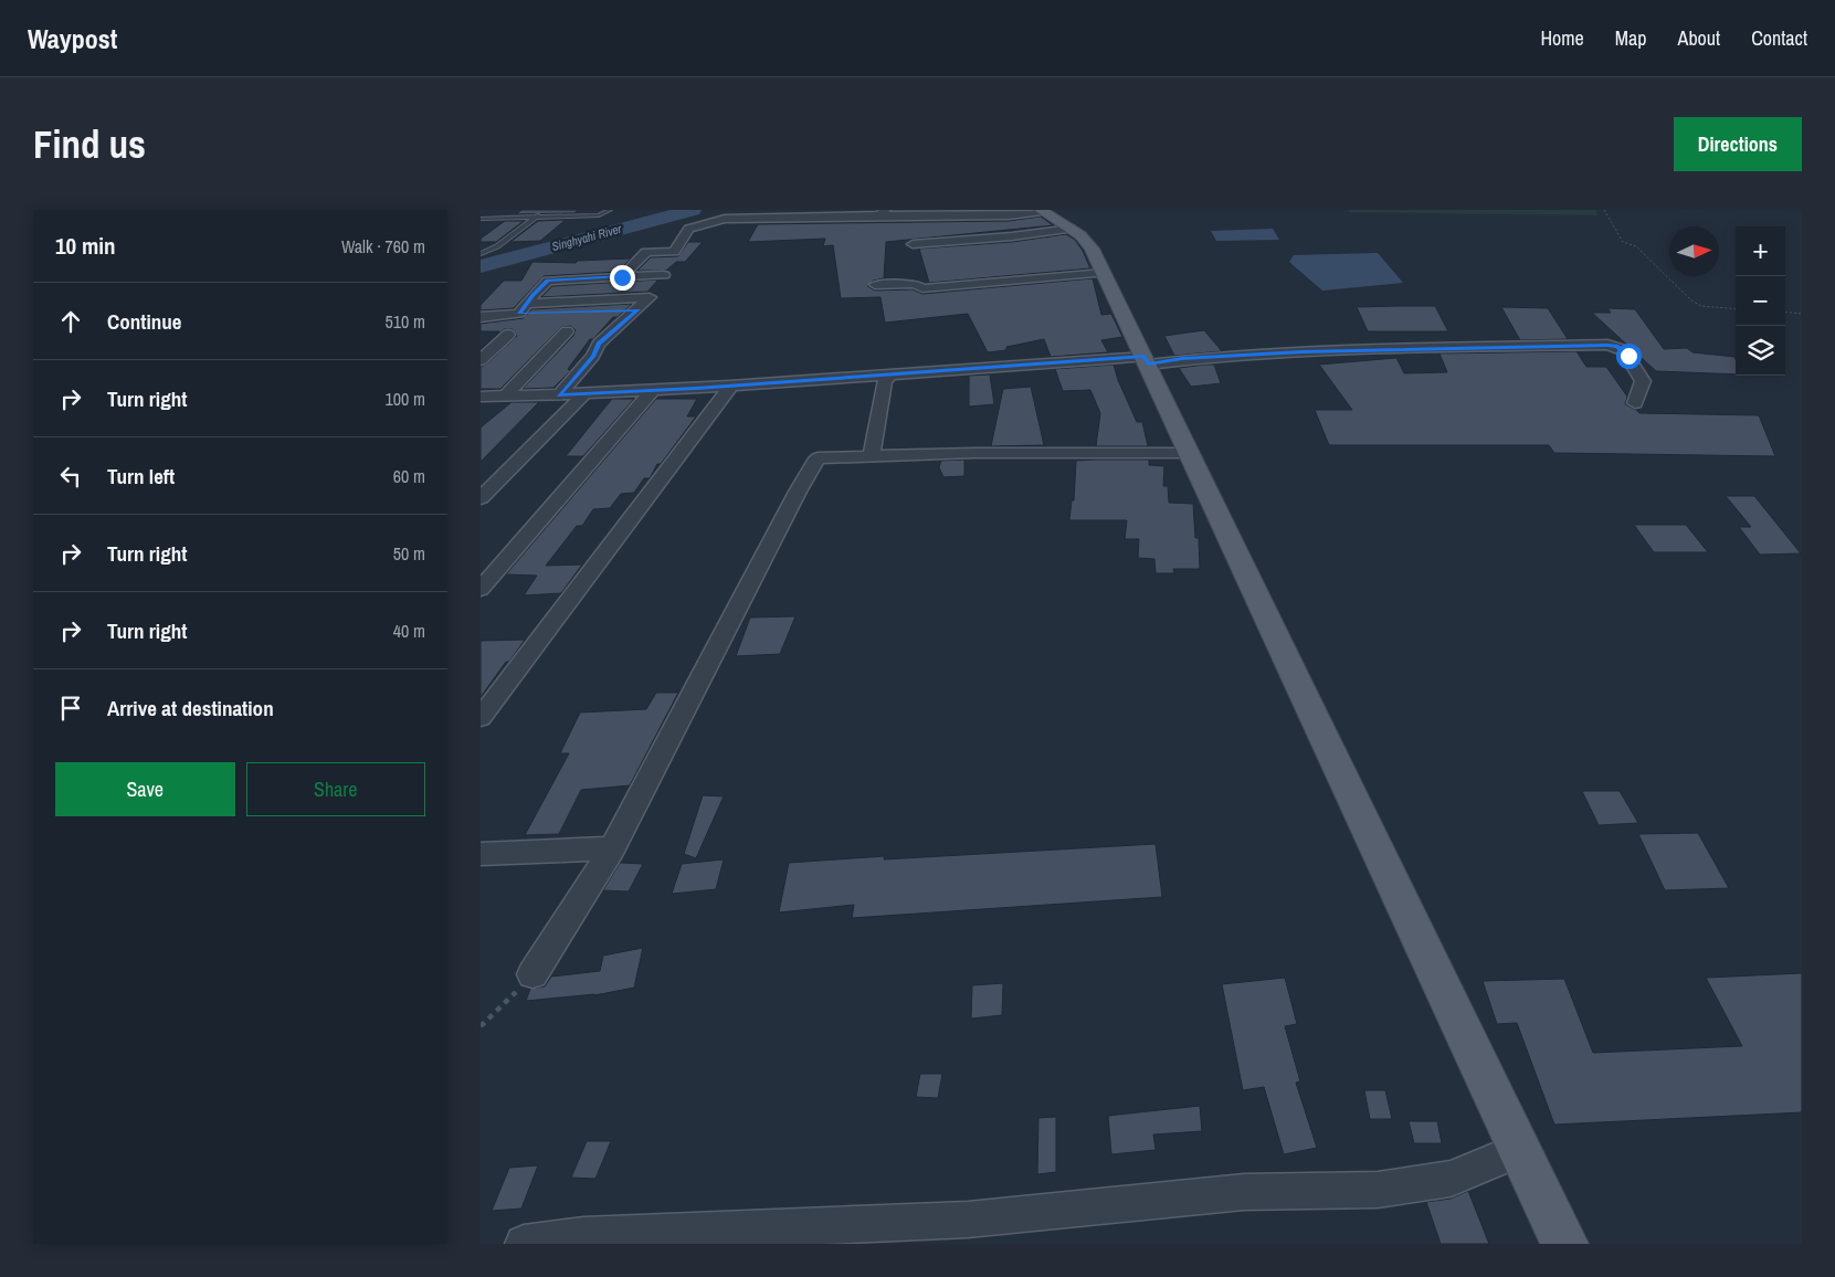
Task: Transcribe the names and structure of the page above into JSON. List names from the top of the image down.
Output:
{
  "water": ["Singhyahi River"],
  "north": "right",
  "page": {
    "header": "Waypost",
    "nav": [
      "Home",
      "Map",
      "About",
      "Contact"
    ],
    "buttons": [
      "Directions",
      ["Save", "Share"]
    ],
    "title": "Find us",
    "heading": ["10 min", "Walk · 760 m"],
    "map_buttons": ["+", "−"],
    "list": [
      ["Continue", "510 m"],
      ["Turn right", "100 m"],
      ["Turn left", "60 m"],
      ["Turn right", "50 m"],
      ["Turn right", "40 m"],
      "Arrive at destination"
    ]
  }
}
